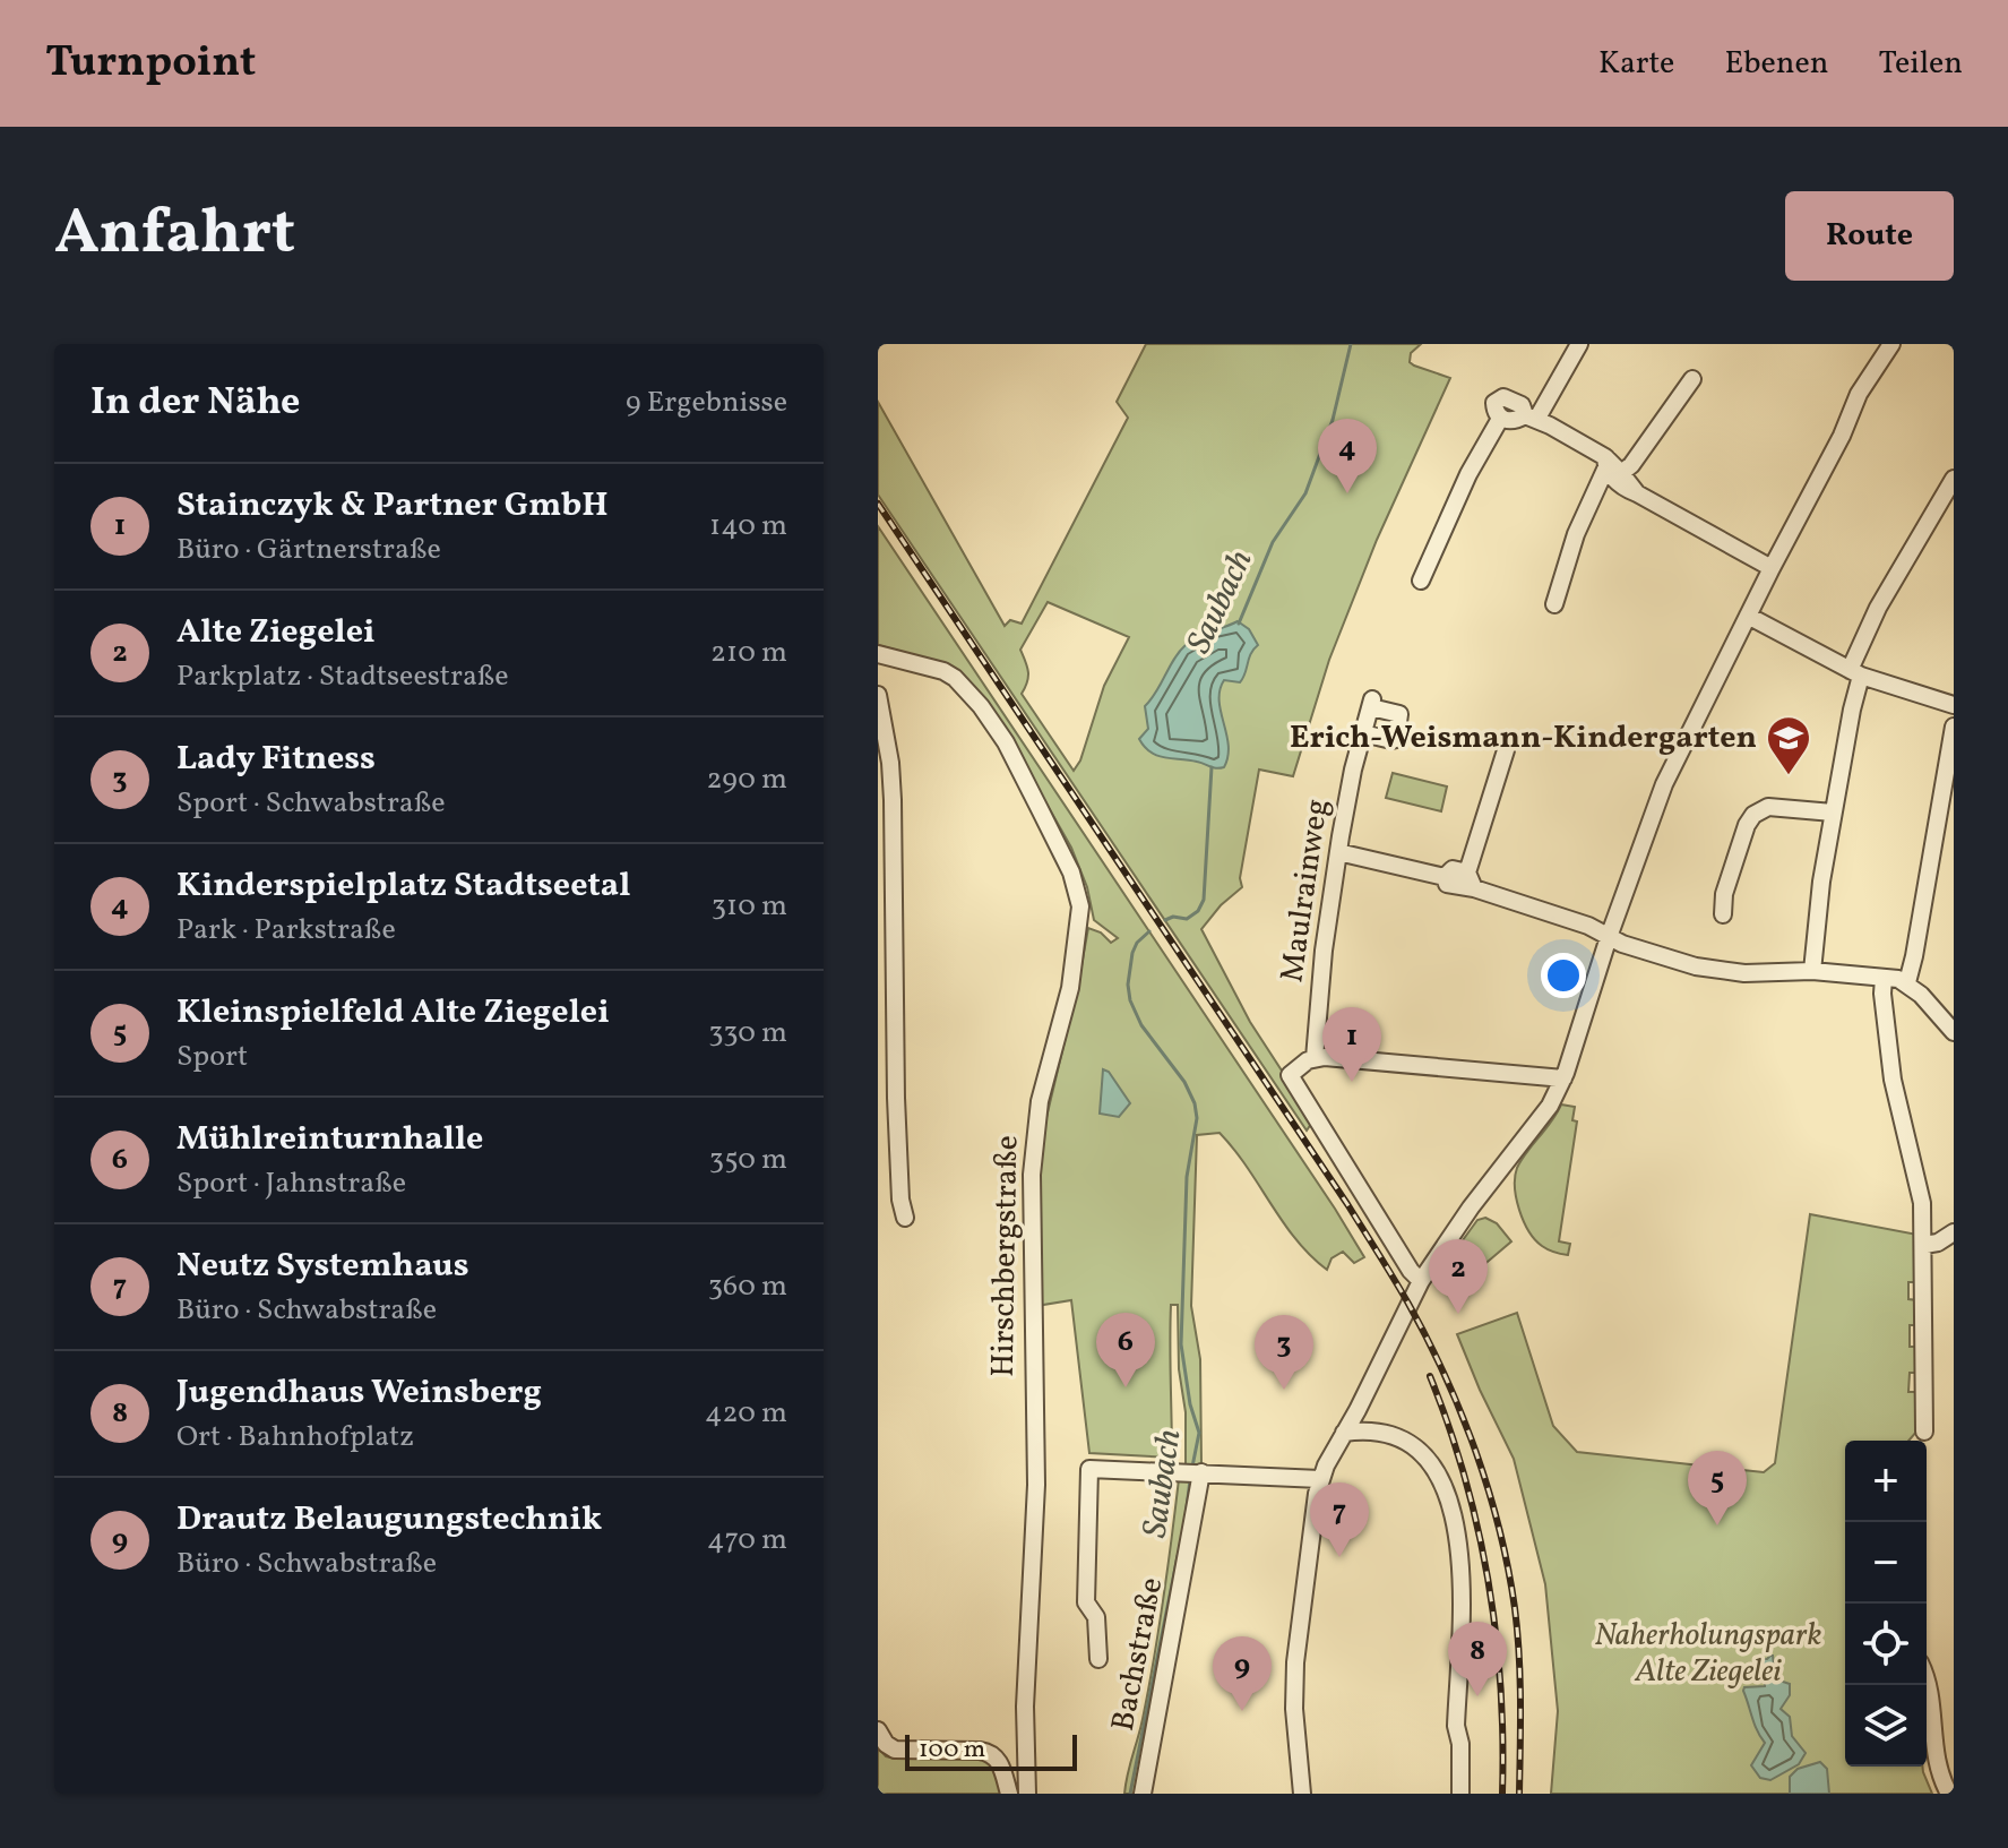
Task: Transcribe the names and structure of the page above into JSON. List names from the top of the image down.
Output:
{
  "streets": {
    "street": ["Maulrainweg", "Hirschbergstraße", "Bachstraße"]
  },
  "water": ["Saubach"],
  "parks": ["Naherholungspark Alte Ziegelei"],
  "places": {
    "school or university": ["Erich-Weismann-Kindergarten"]
  },
  "scale_bar": "100 m",
  "page": {
    "header": "Turnpoint",
    "nav": ["Karte", "Ebenen", "Teilen"],
    "title": "Anfahrt",
    "buttons": "Route",
    "heading": ["In der Nähe", "9 Ergebnisse"],
    "pins": [
      "4",
      "1",
      "2",
      "6",
      "3",
      "5",
      "7",
      "8",
      "9"
    ],
    "list": [
      {
        "mark": "1",
        "name": "Stainczyk & Partner GmbH",
        "note": "Büro · Gärtnerstraße",
        "value": "140 m"
      },
      {
        "mark": "2",
        "name": "Alte Ziegelei",
        "note": "Parkplatz · Stadtseestraße",
        "value": "210 m"
      },
      {
        "mark": "3",
        "name": "Lady Fitness",
        "note": "Sport · Schwabstraße",
        "value": "290 m"
      },
      {
        "mark": "4",
        "name": "Kinderspielplatz Stadtseetal",
        "note": "Park · Parkstraße",
        "value": "310 m"
      },
      {
        "mark": "5",
        "name": "Kleinspielfeld Alte Ziegelei",
        "note": "Sport",
        "value": "330 m"
      },
      {
        "mark": "6",
        "name": "Mühlreinturnhalle",
        "note": "Sport · Jahnstraße",
        "value": "350 m"
      },
      {
        "mark": "7",
        "name": "Neutz Systemhaus",
        "note": "Büro · Schwabstraße",
        "value": "360 m"
      },
      {
        "mark": "8",
        "name": "Jugendhaus Weinsberg",
        "note": "Ort · Bahnhofplatz",
        "value": "420 m"
      },
      {
        "mark": "9",
        "name": "Drautz Belaugungstechnik",
        "note": "Büro · Schwabstraße",
        "value": "470 m"
      }
    ],
    "map_buttons": ["+", "−"],
    "scale": "100 m"
  }
}
